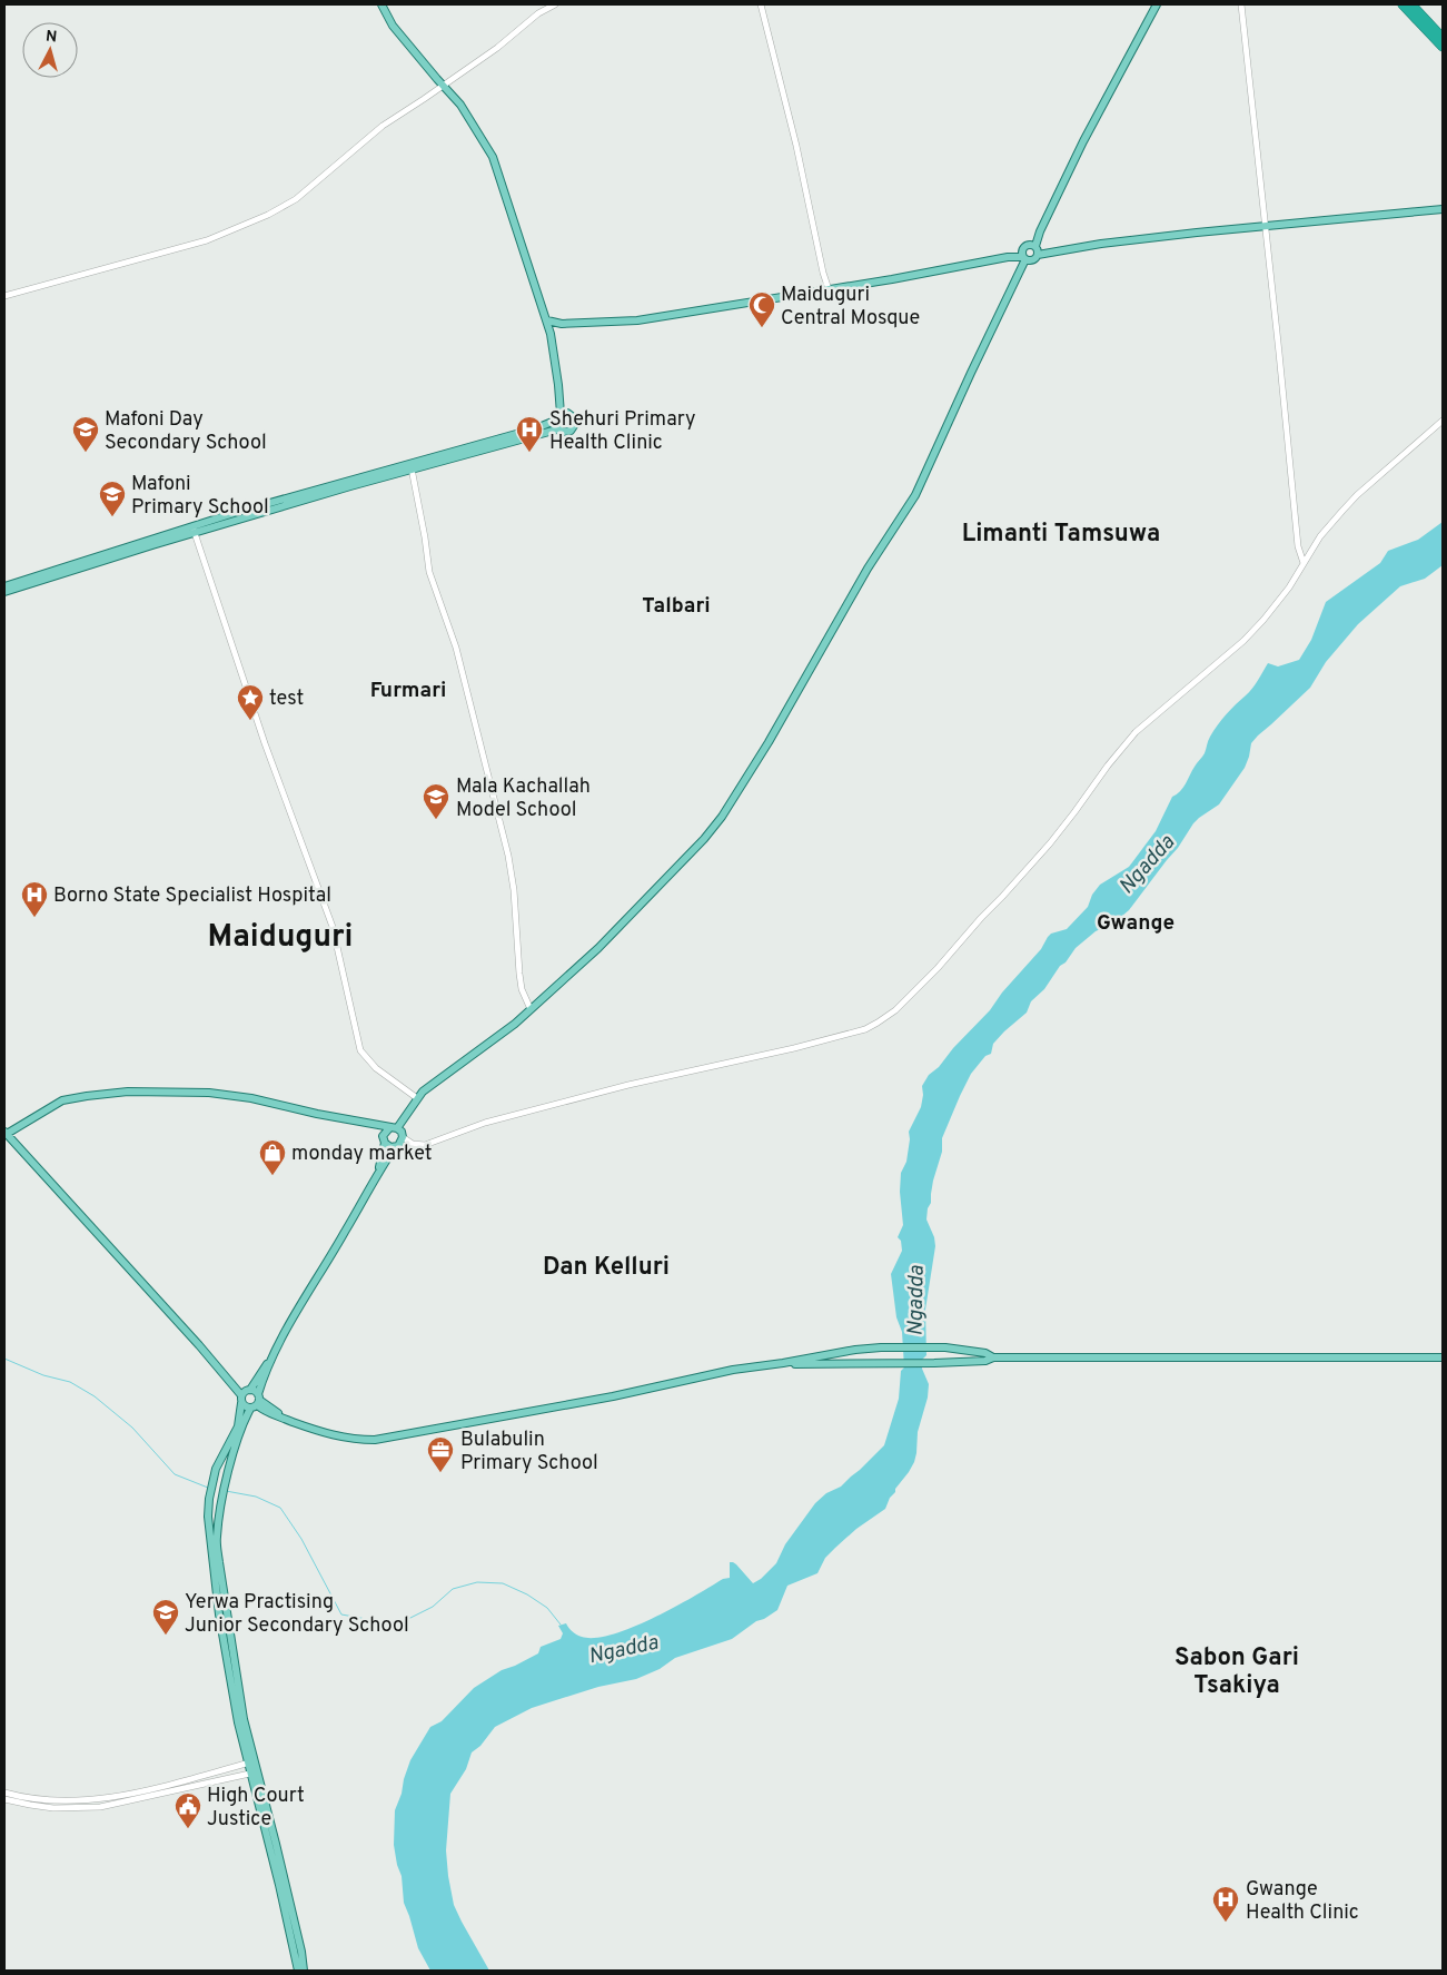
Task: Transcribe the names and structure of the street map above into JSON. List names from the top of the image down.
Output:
{
  "districts": [
    "Limanti Tamsuwa",
    "Talbari",
    "Furmari",
    "Gwange",
    "Maiduguri",
    "Dan Kelluri",
    "Sabon Gari Tsakiya"
  ],
  "water": ["Ngadda"],
  "places": {
    "mosque": ["Maiduguri Central Mosque"],
    "school or university": [
      "Mafoni Day Secondary School",
      "Mafoni Primary School",
      "Mala Kachallah Model School",
      "Yerwa Practising Junior Secondary School"
    ],
    "hospital": ["Shehuri Primary Health Clinic", "Borno State Specialist Hospital", "Gwange Health Clinic"],
    "place": ["test"],
    "shop": ["monday market"],
    "office": ["Bulabulin Primary School"],
    "public building": ["High Court Justice"]
  },
  "north": "top"
}
